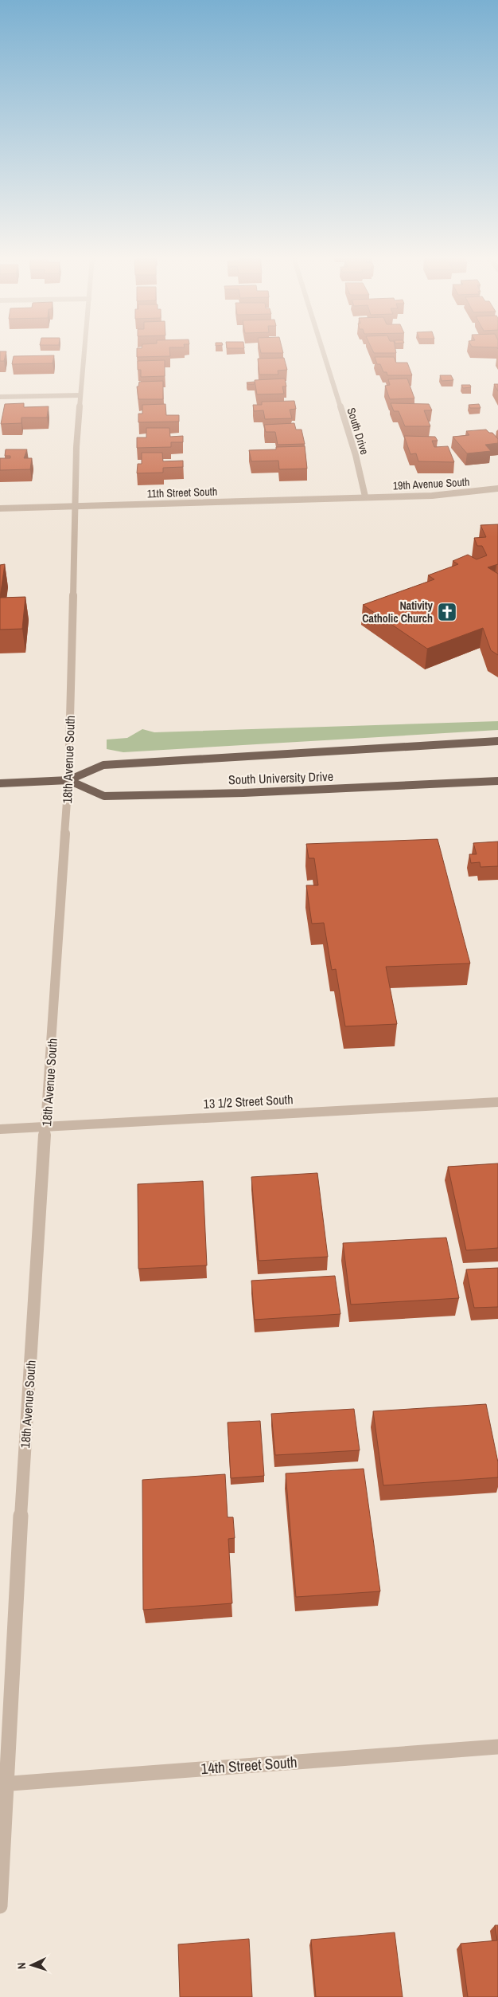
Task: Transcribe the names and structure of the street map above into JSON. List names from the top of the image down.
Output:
{
  "streets": {
    "main road": ["South University Drive"],
    "street": [
      "South Drive",
      "19th Avenue South",
      "11th Street South",
      "18th Avenue South",
      "13 1/2 Street South",
      "14th Street South"
    ]
  },
  "crossings": [
    ["South Drive", "19th Avenue South"],
    ["South Drive", "11th Street South"],
    ["19th Avenue South", "11th Street South"],
    ["11th Street South", "18th Avenue South"],
    ["18th Avenue South", "South University Drive"],
    ["18th Avenue South", "13 1/2 Street South"],
    ["18th Avenue South", "14th Street South"]
  ],
  "places": {
    "church": ["Nativity Catholic Church"]
  },
  "north": "left"
}
